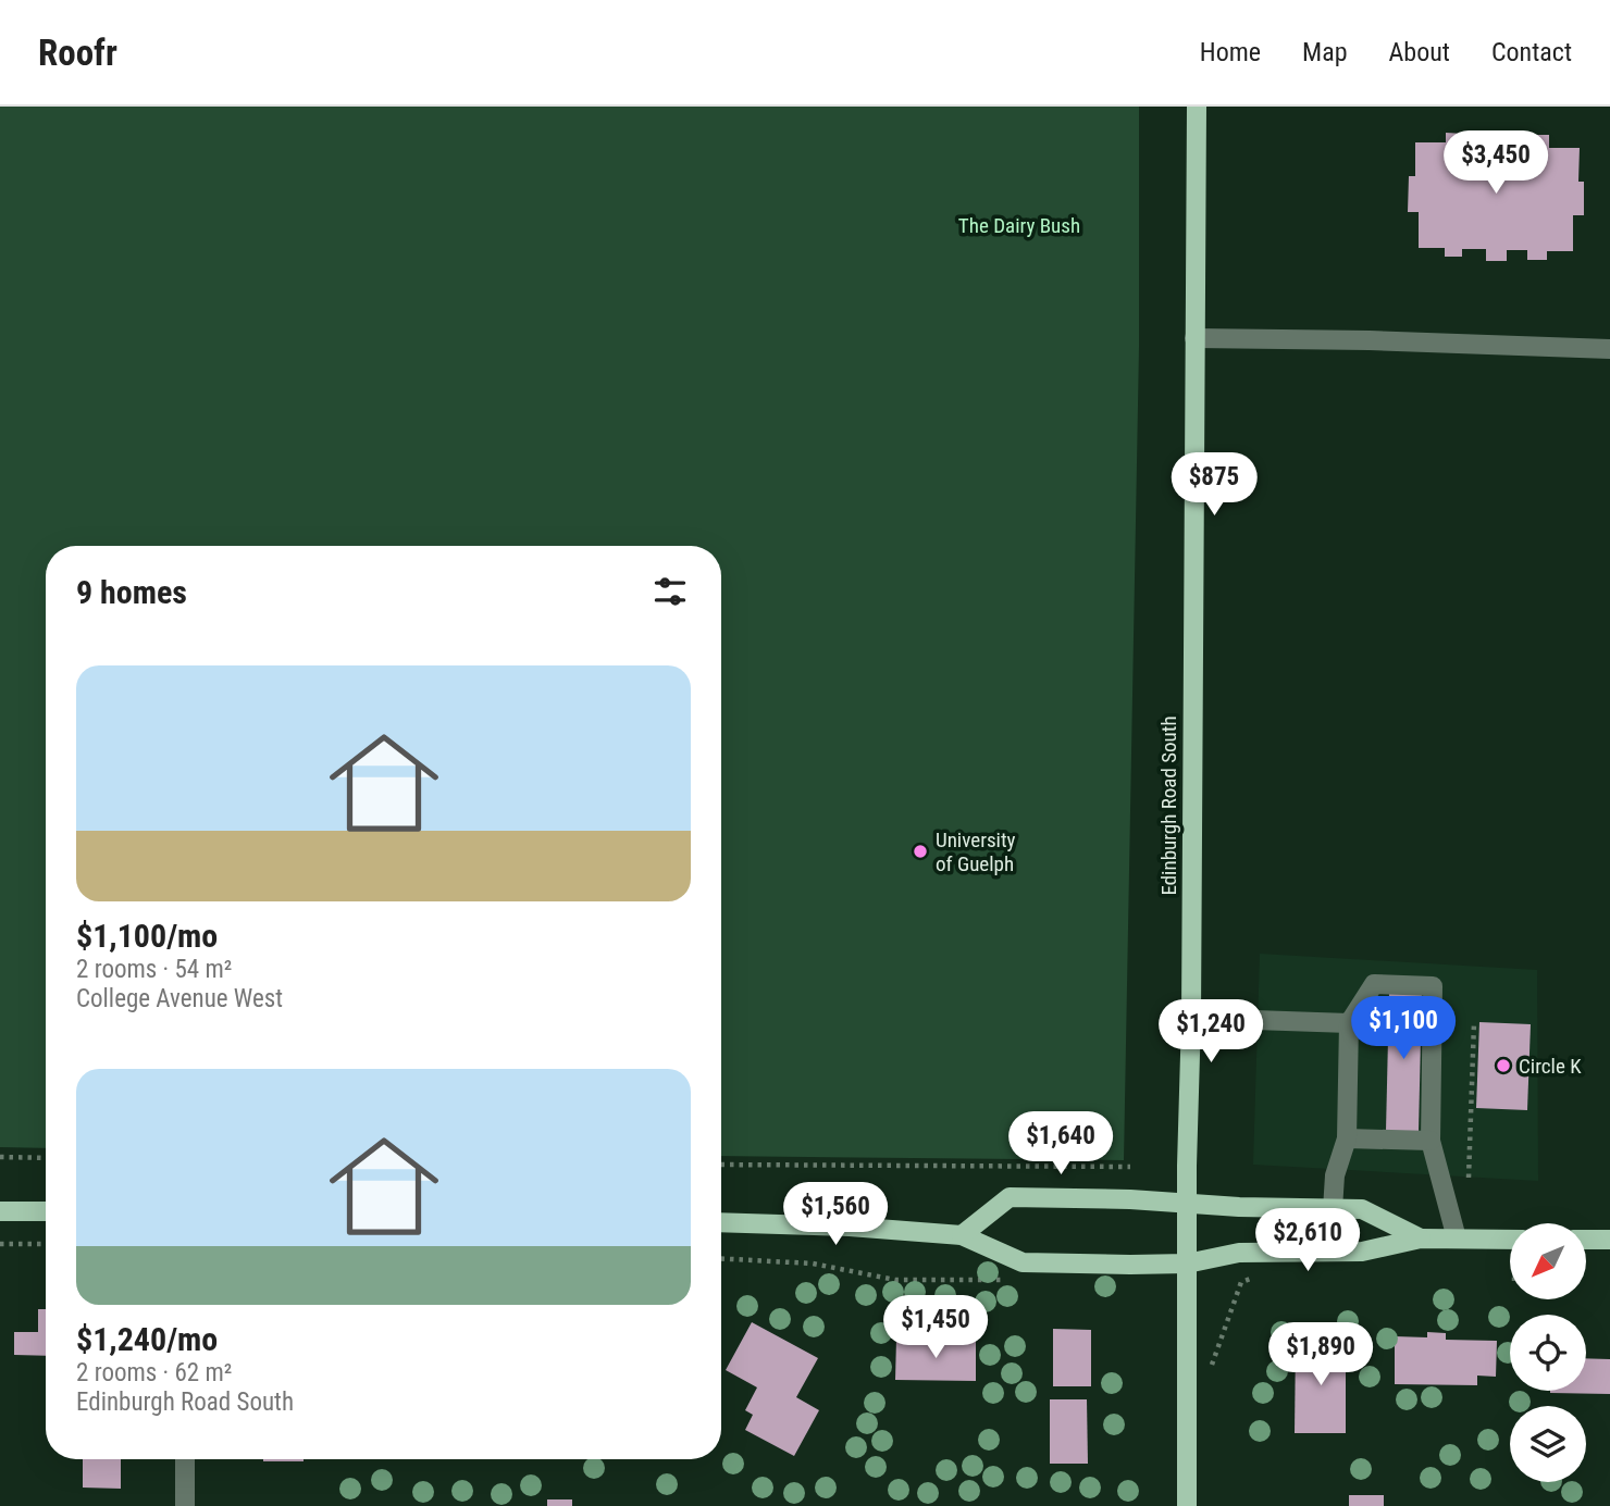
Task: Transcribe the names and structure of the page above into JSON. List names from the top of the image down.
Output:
{
  "streets": {
    "main road": ["Edinburgh Road South"]
  },
  "parks": ["The Dairy Bush"],
  "places": ["University of Guelph", "Circle K"],
  "north": "bottom left",
  "page": {
    "header": "Roofr",
    "nav": [
      "Home",
      "Map",
      "About",
      "Contact"
    ],
    "price": [
      "$3,450",
      "$875",
      "$1,100",
      "$1,240",
      "$1,640",
      "$1,560",
      "$2,610",
      "$1,450",
      "$1,890"
    ],
    "heading": "9 homes",
    "list": [
      {
        "name": "$1,100/mo",
        "note": "2 rooms · 54 m² · College Avenue West"
      },
      {
        "name": "$1,240/mo",
        "note": "2 rooms · 62 m² · Edinburgh Road South"
      }
    ]
  }
}
